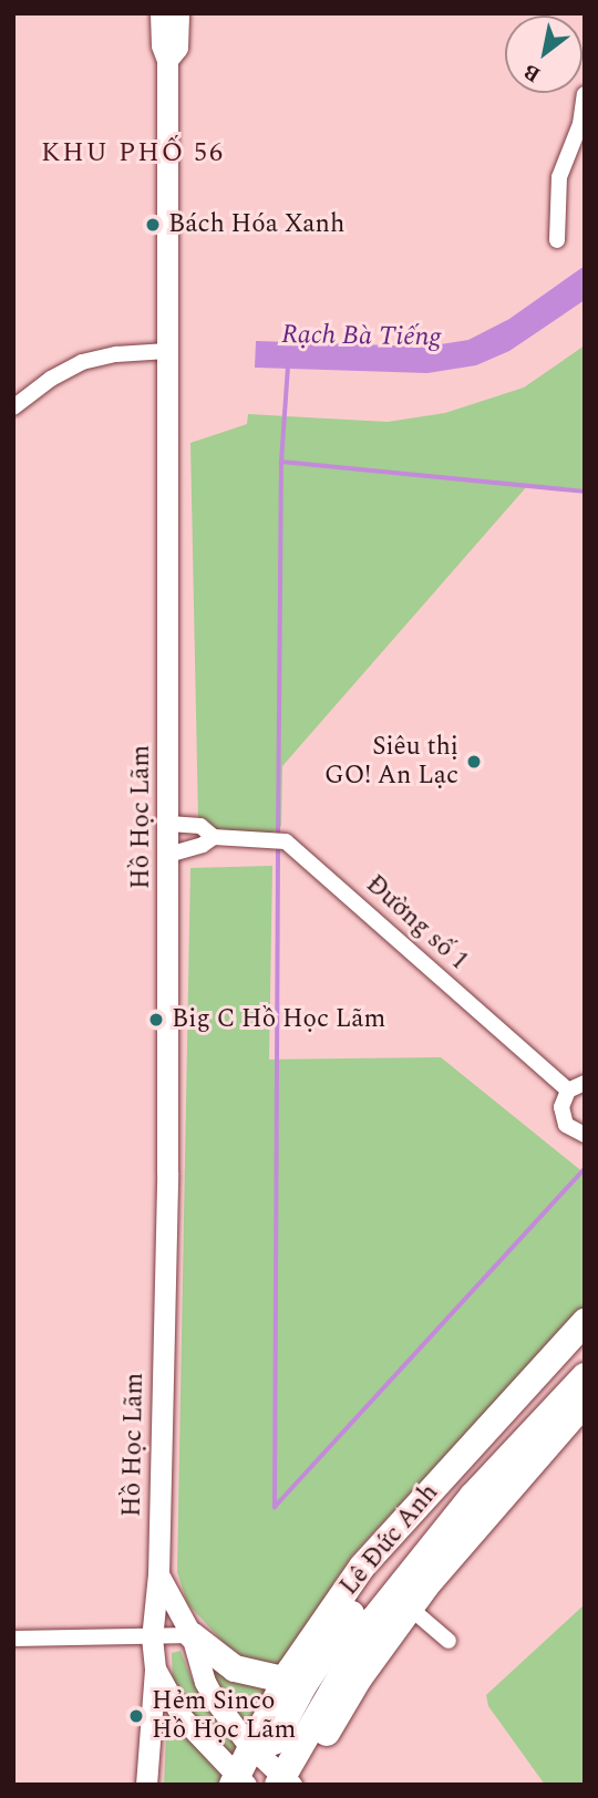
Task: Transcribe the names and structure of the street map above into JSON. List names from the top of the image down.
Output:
{
  "streets": {
    "highway": ["Lê Đức Anh"],
    "main road": ["Hồ Học Lãm"],
    "street": ["Đường số 1"]
  },
  "crossings": [
    ["Hồ Học Lãm", "Đường số 1"],
    ["Hồ Học Lãm", "Lê Đức Anh"]
  ],
  "districts": ["KHU PHỐ 56"],
  "water": ["Rạch Bà Tiếng"],
  "places": [
    "Bách Hóa Xanh",
    "Siêu thị GO! An Lạc",
    "Big C Hồ Học Lãm",
    "Hẻm Sinco Hồ Học Lãm"
  ],
  "north": "bottom left"
}
